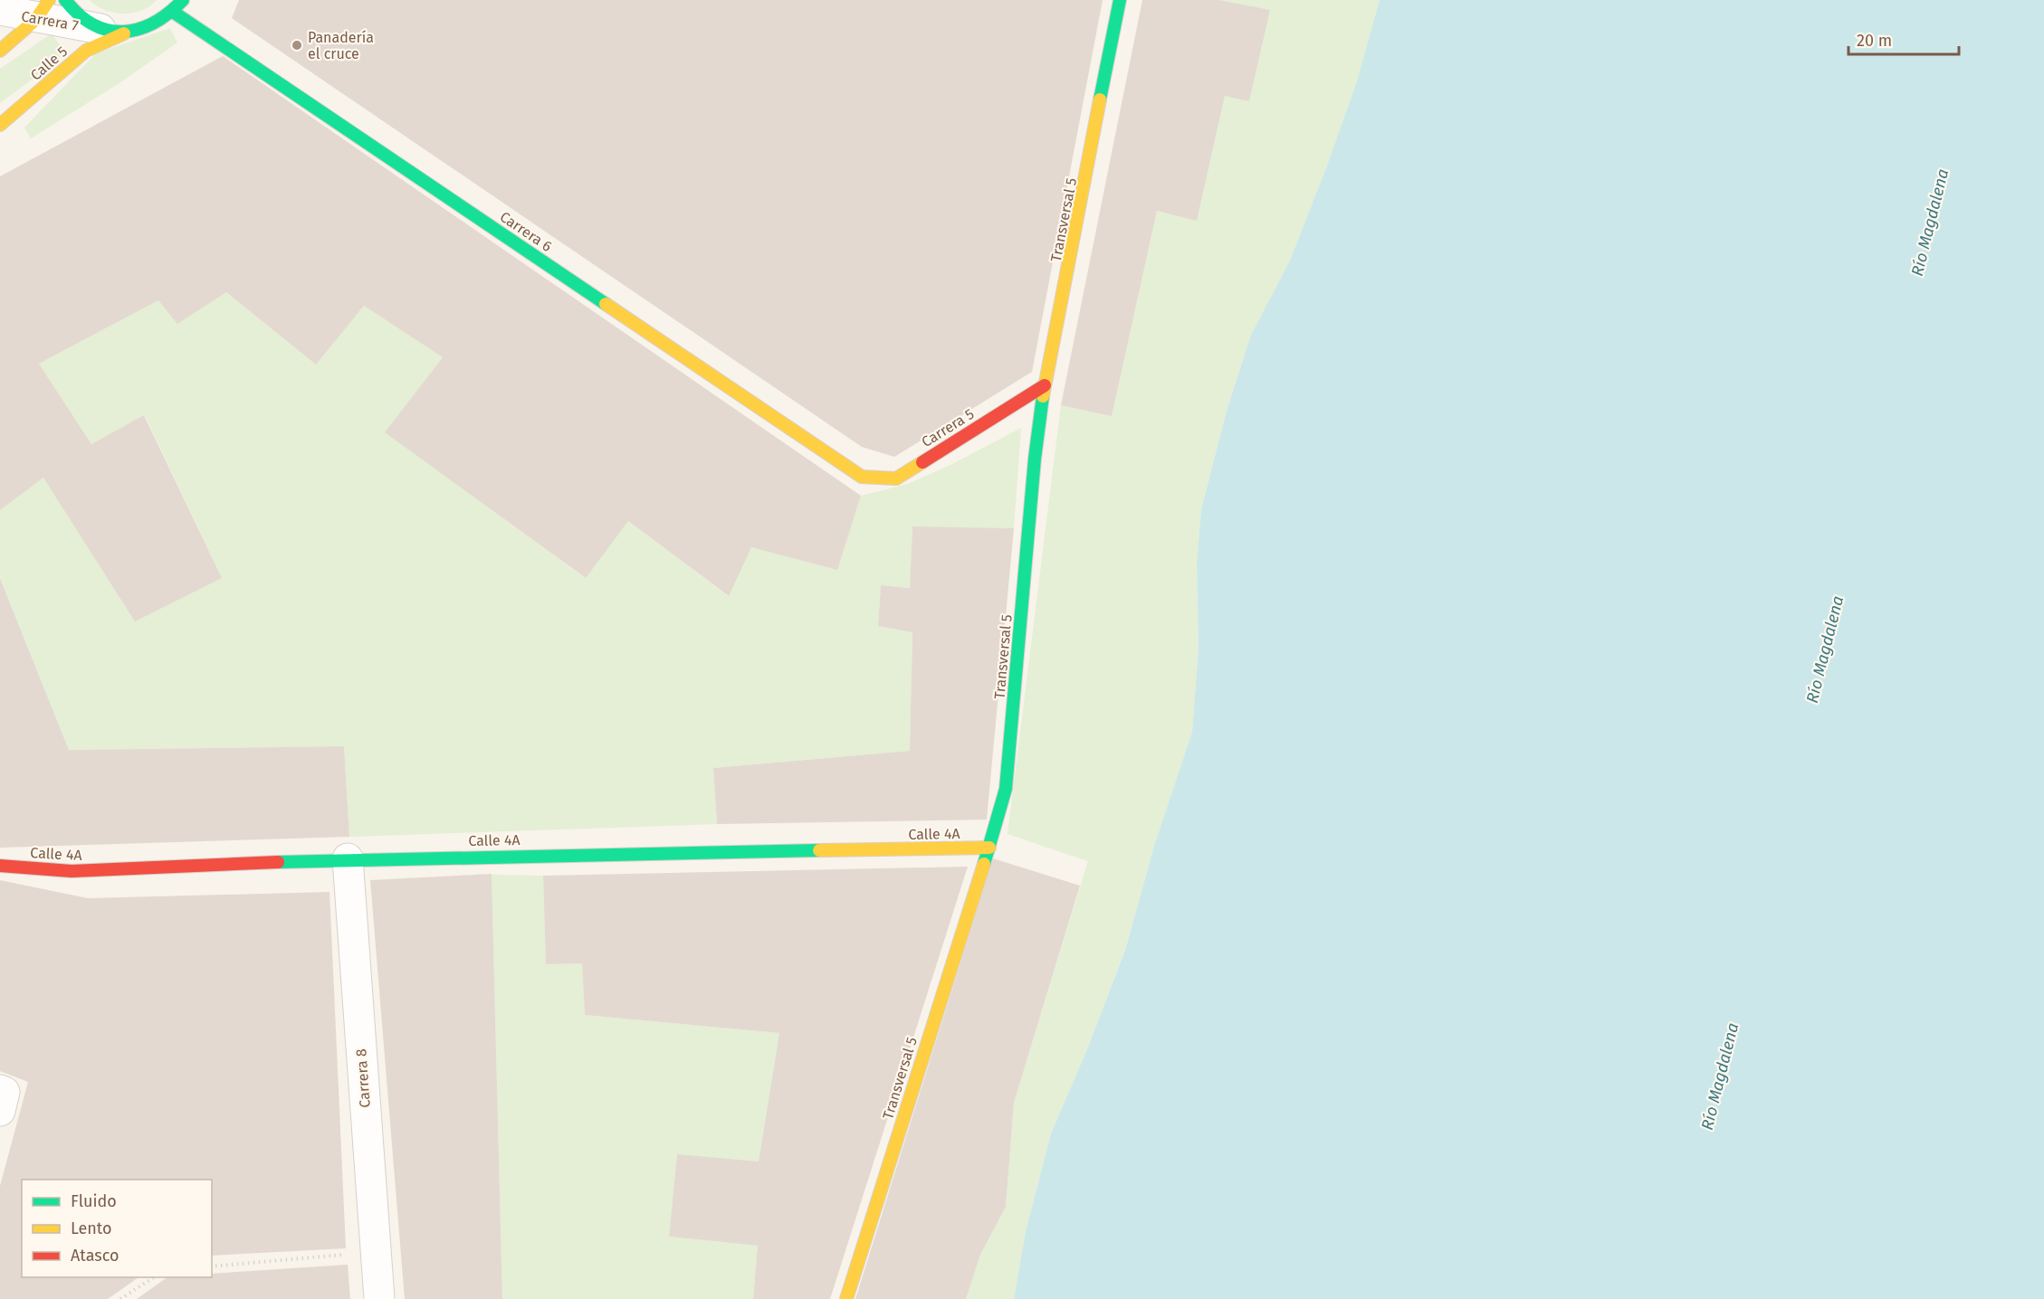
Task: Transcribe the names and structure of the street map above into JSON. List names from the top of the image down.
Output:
{
  "streets": {
    "street": [
      "Carrera 7",
      "Calle 5",
      "Transversal 5",
      "Carrera 6",
      "Carrera 5",
      "Calle 4A",
      "Carrera 8"
    ]
  },
  "crossings": [
    ["Carrera 7", "Calle 5"],
    ["Calle 5", "Carrera 6"],
    ["Transversal 5", "Carrera 5"],
    ["Transversal 5", "Calle 4A"],
    ["Carrera 6", "Carrera 5"],
    ["Calle 4A", "Carrera 8"]
  ],
  "water": ["Río Magdalena"],
  "places": ["Panadería el cruce"],
  "legend": ["Fluido", "Lento", "Atasco"],
  "scale_bar": "20 m"
}
